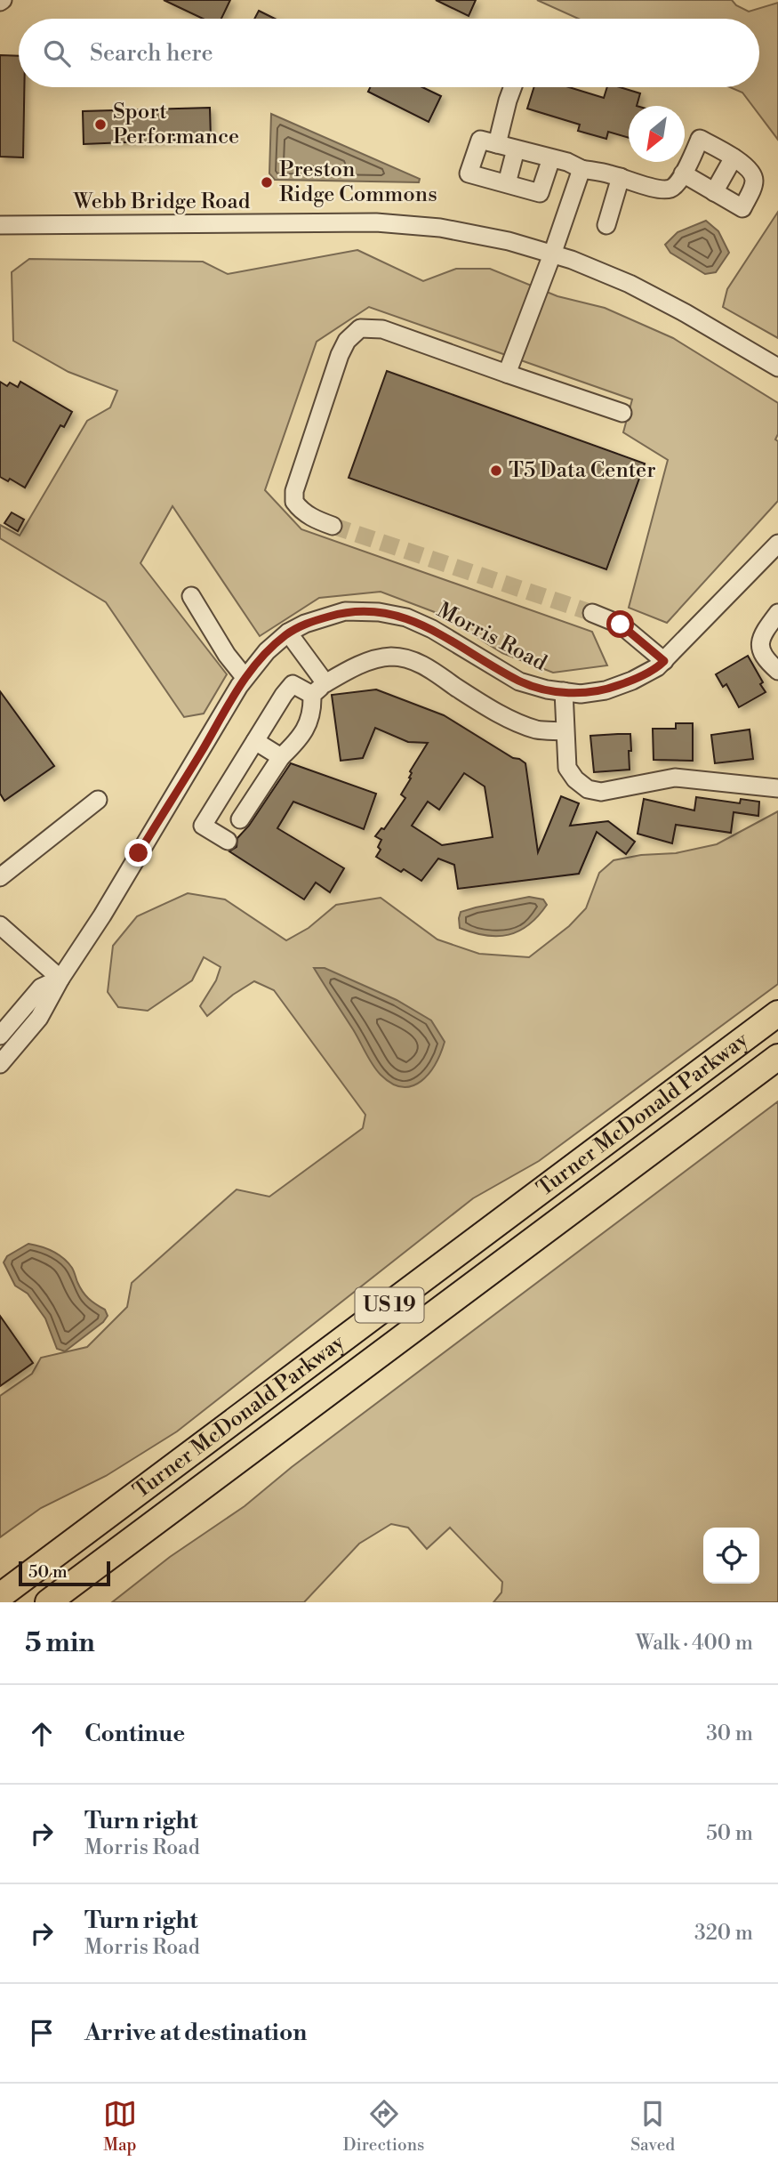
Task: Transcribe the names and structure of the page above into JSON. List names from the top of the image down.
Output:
{
  "streets": {
    "highway": ["Turner McDonald Parkway", "US 19"],
    "street": ["Webb Bridge Road", "Morris Road"]
  },
  "places": ["Sport Performance", "Preston Ridge Commons", "T5 Data Center"],
  "scale_bar": "50 m",
  "north": "bottom left",
  "page": {
    "search": "Search here",
    "scale": "50 m",
    "heading": ["5 min", "Walk · 400 m"],
    "list": [
      ["Continue", "30 m"],
      ["Turn right", "Morris Road", "50 m"],
      ["Turn right", "Morris Road", "320 m"],
      "Arrive at destination"
    ],
    "nav": ["Map", "Directions", "Saved"]
  }
}
